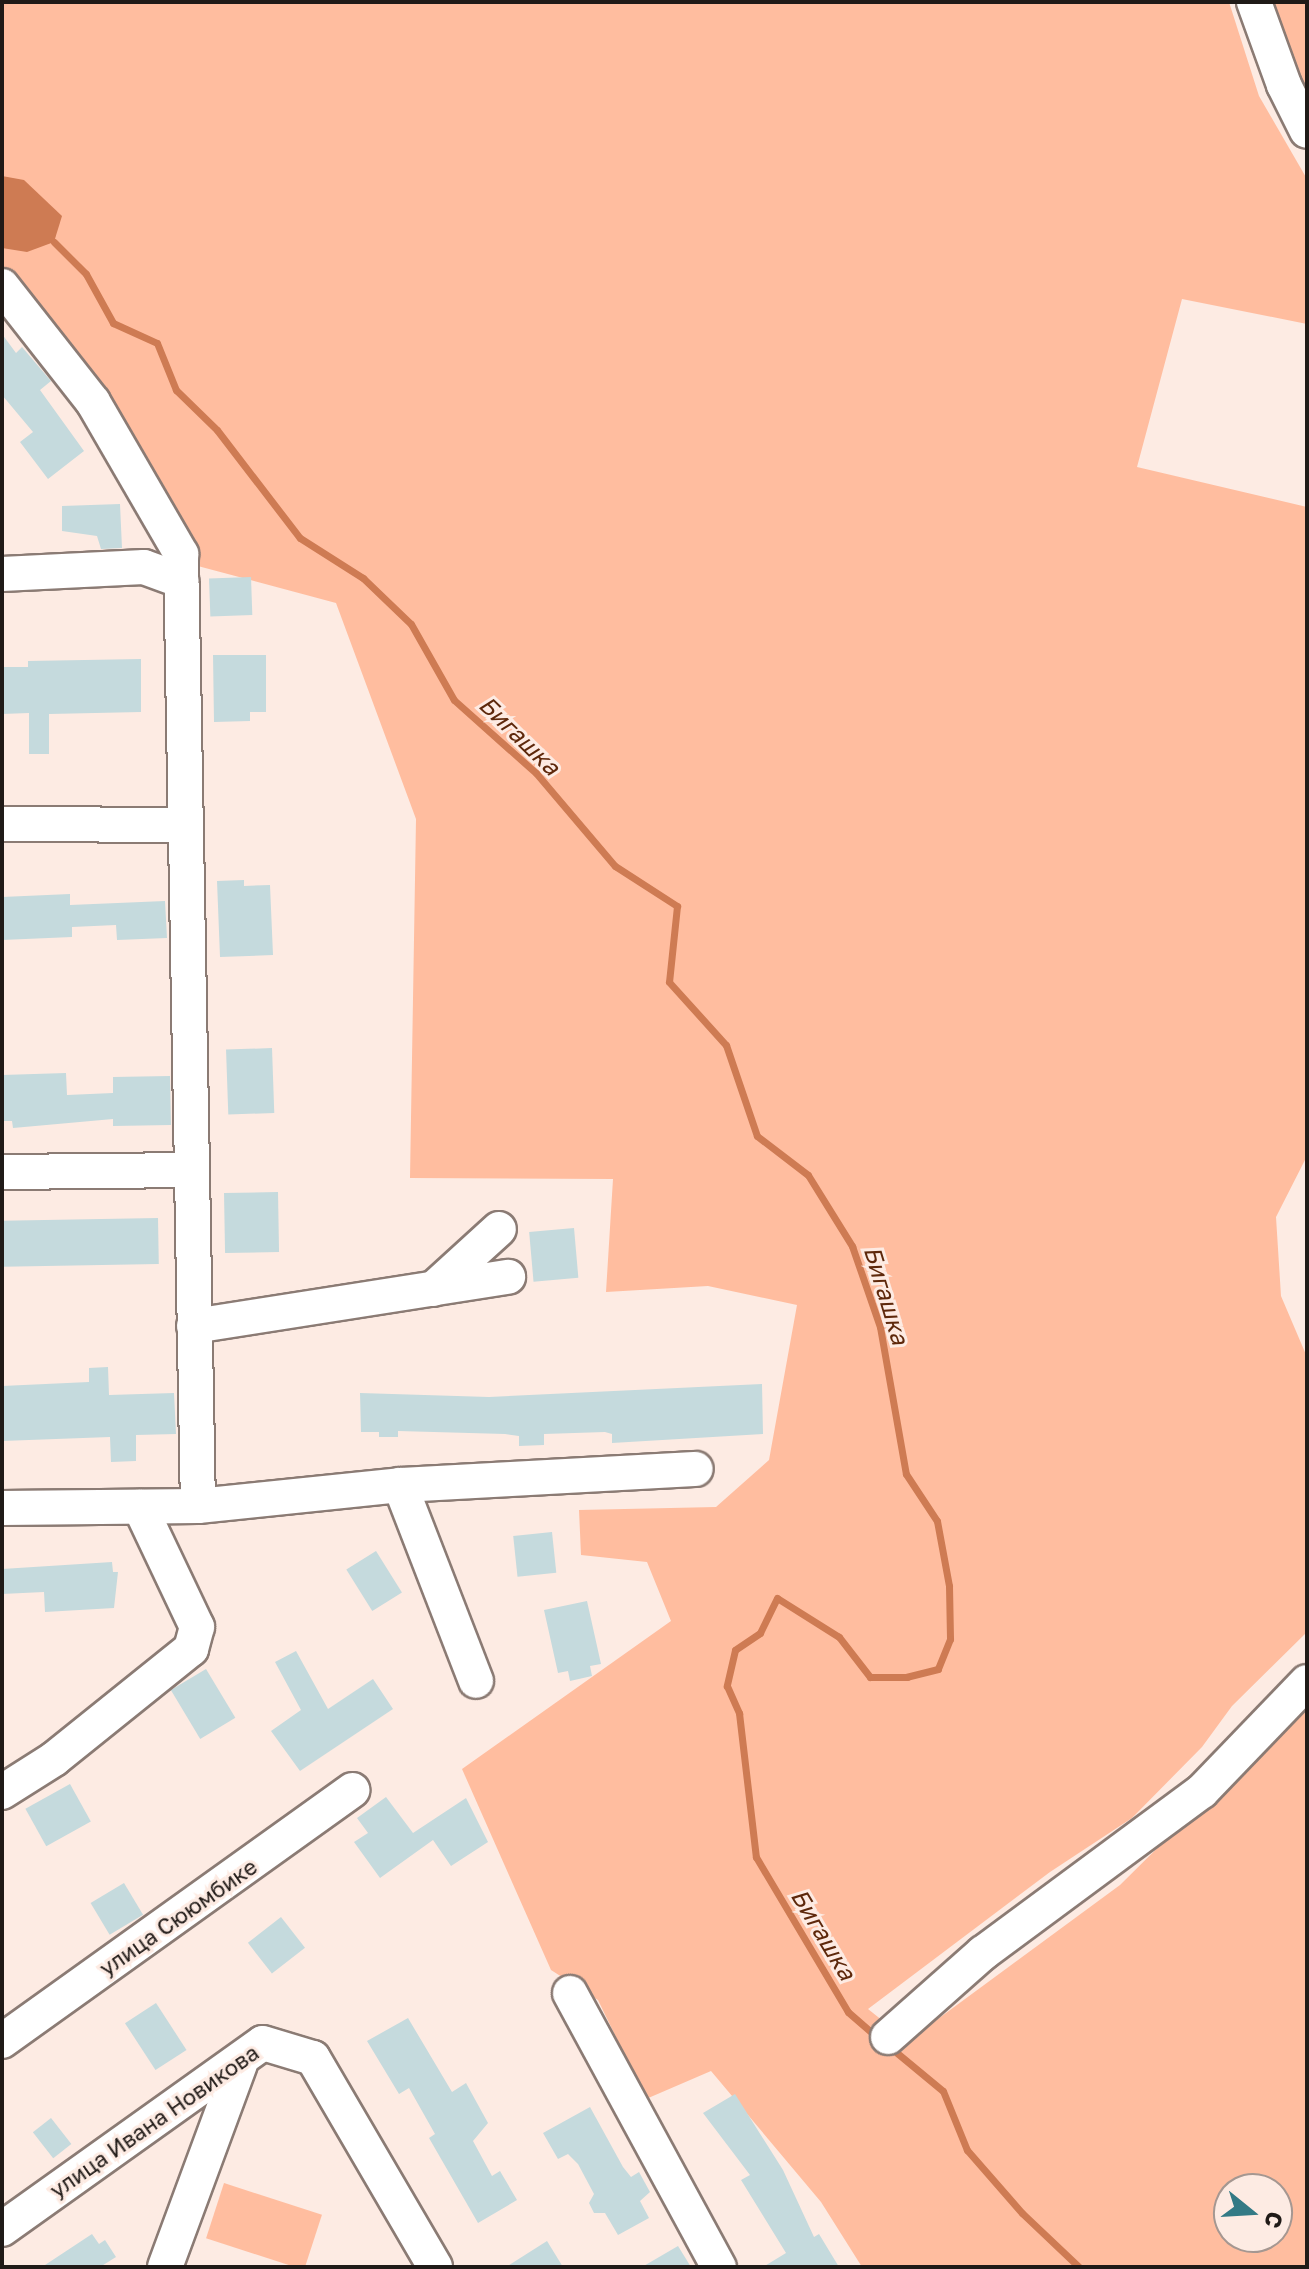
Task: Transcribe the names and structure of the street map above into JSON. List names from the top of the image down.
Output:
{
  "streets": {
    "street": ["улица Сююмбике", "улица Ивана Новикова"]
  },
  "water": ["Бигашка"],
  "north": "right"
}
